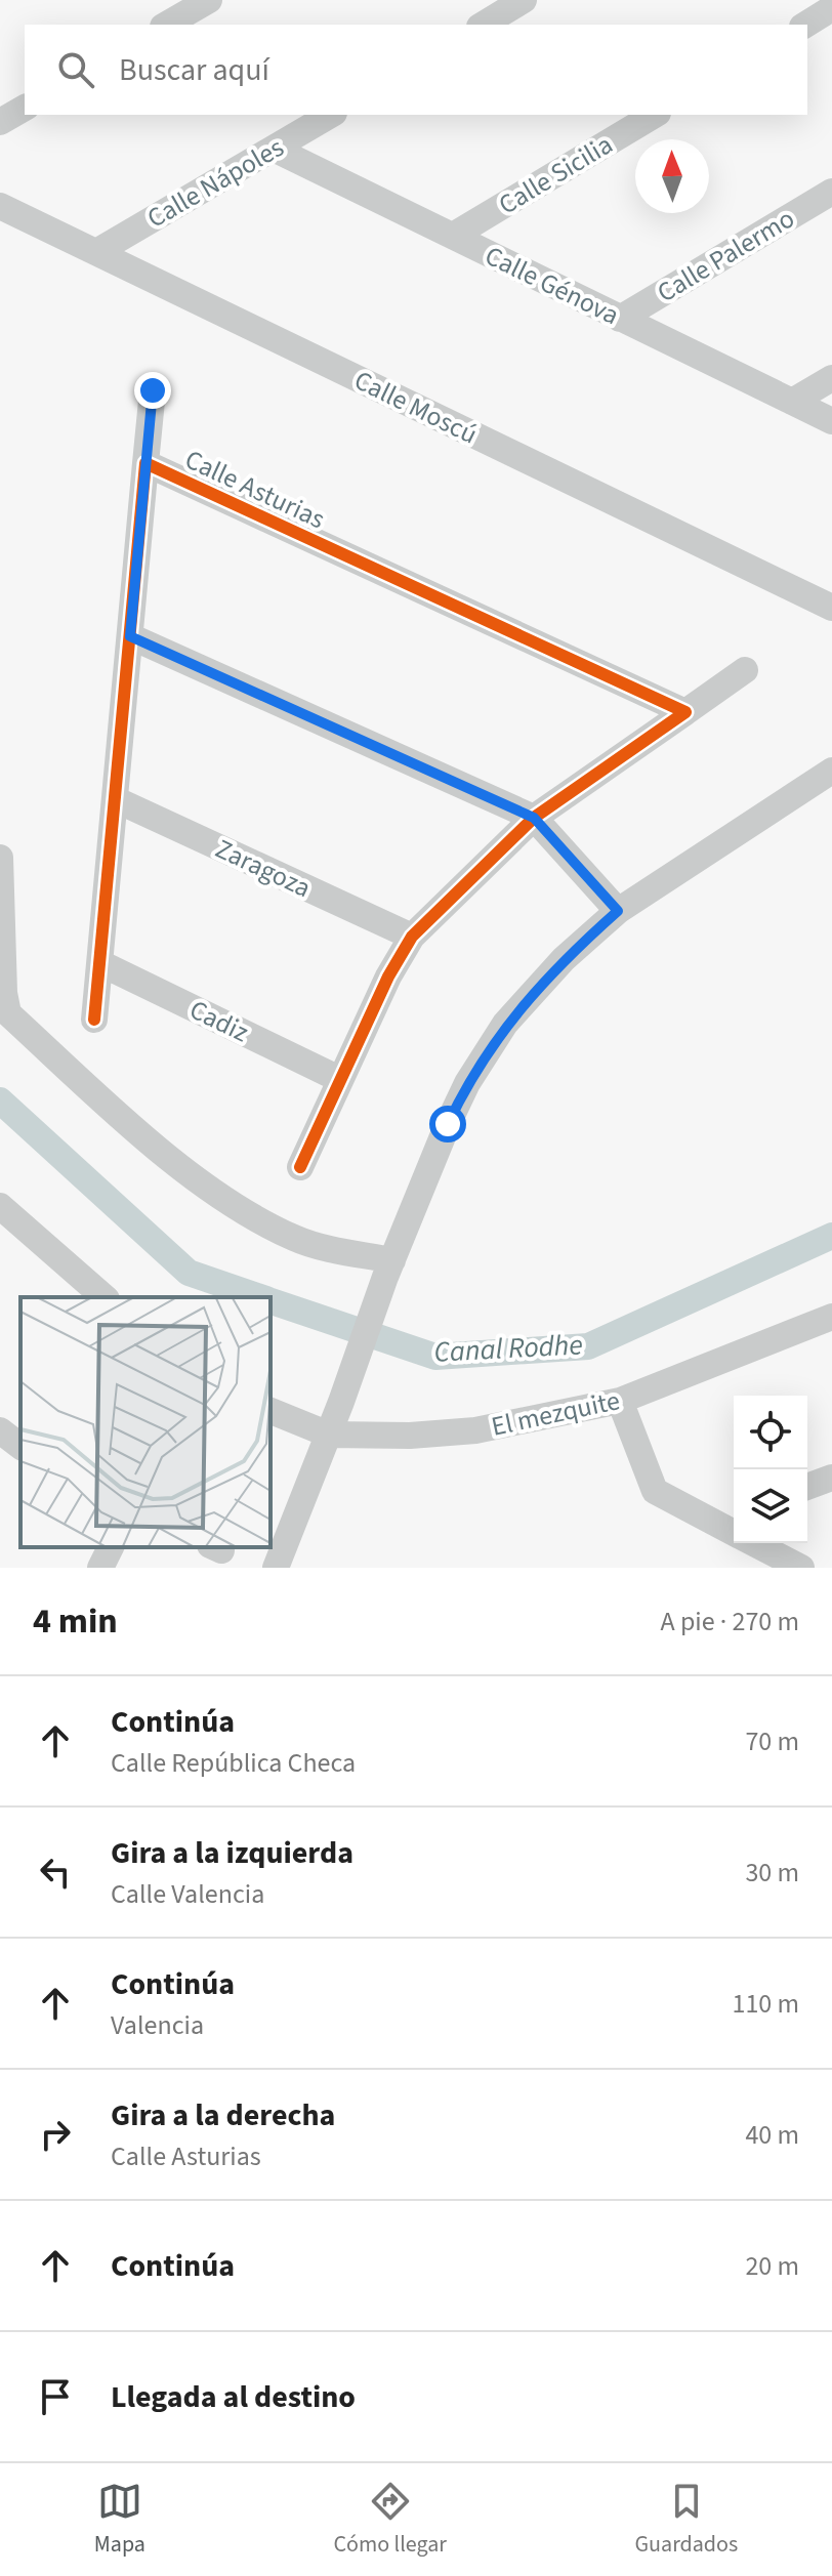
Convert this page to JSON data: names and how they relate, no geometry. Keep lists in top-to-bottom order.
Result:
{
  "streets": {
    "street": [
      "Calle Sicilia",
      "Calle Nápoles",
      "Calle Palermo",
      "Calle Génova",
      "Calle Moscú",
      "Calle Asturias",
      "Zaragoza",
      "Cadiz",
      "El mezquite"
    ]
  },
  "crossings": [
    ["Calle Sicilia", "Calle Génova"],
    ["Calle Nápoles", "Calle Génova"],
    ["Calle Nápoles", "Calle Moscú"],
    ["Calle Palermo", "Calle Génova"],
    ["Calle Asturias", "Zaragoza"],
    ["Calle Asturias", "Cadiz"]
  ],
  "water": ["Canal Rodhe"],
  "north": "top",
  "page": {
    "search": "Buscar aquí",
    "heading": ["4 min", "A pie · 270 m"],
    "list": [
      ["Continúa", "Calle República Checa", "70 m"],
      ["Gira a la izquierda", "Calle Valencia", "30 m"],
      ["Continúa", "Valencia", "110 m"],
      ["Gira a la derecha", "Calle Asturias", "40 m"],
      ["Continúa", "20 m"],
      "Llegada al destino"
    ],
    "nav": ["Mapa", "Cómo llegar", "Guardados"]
  }
}
